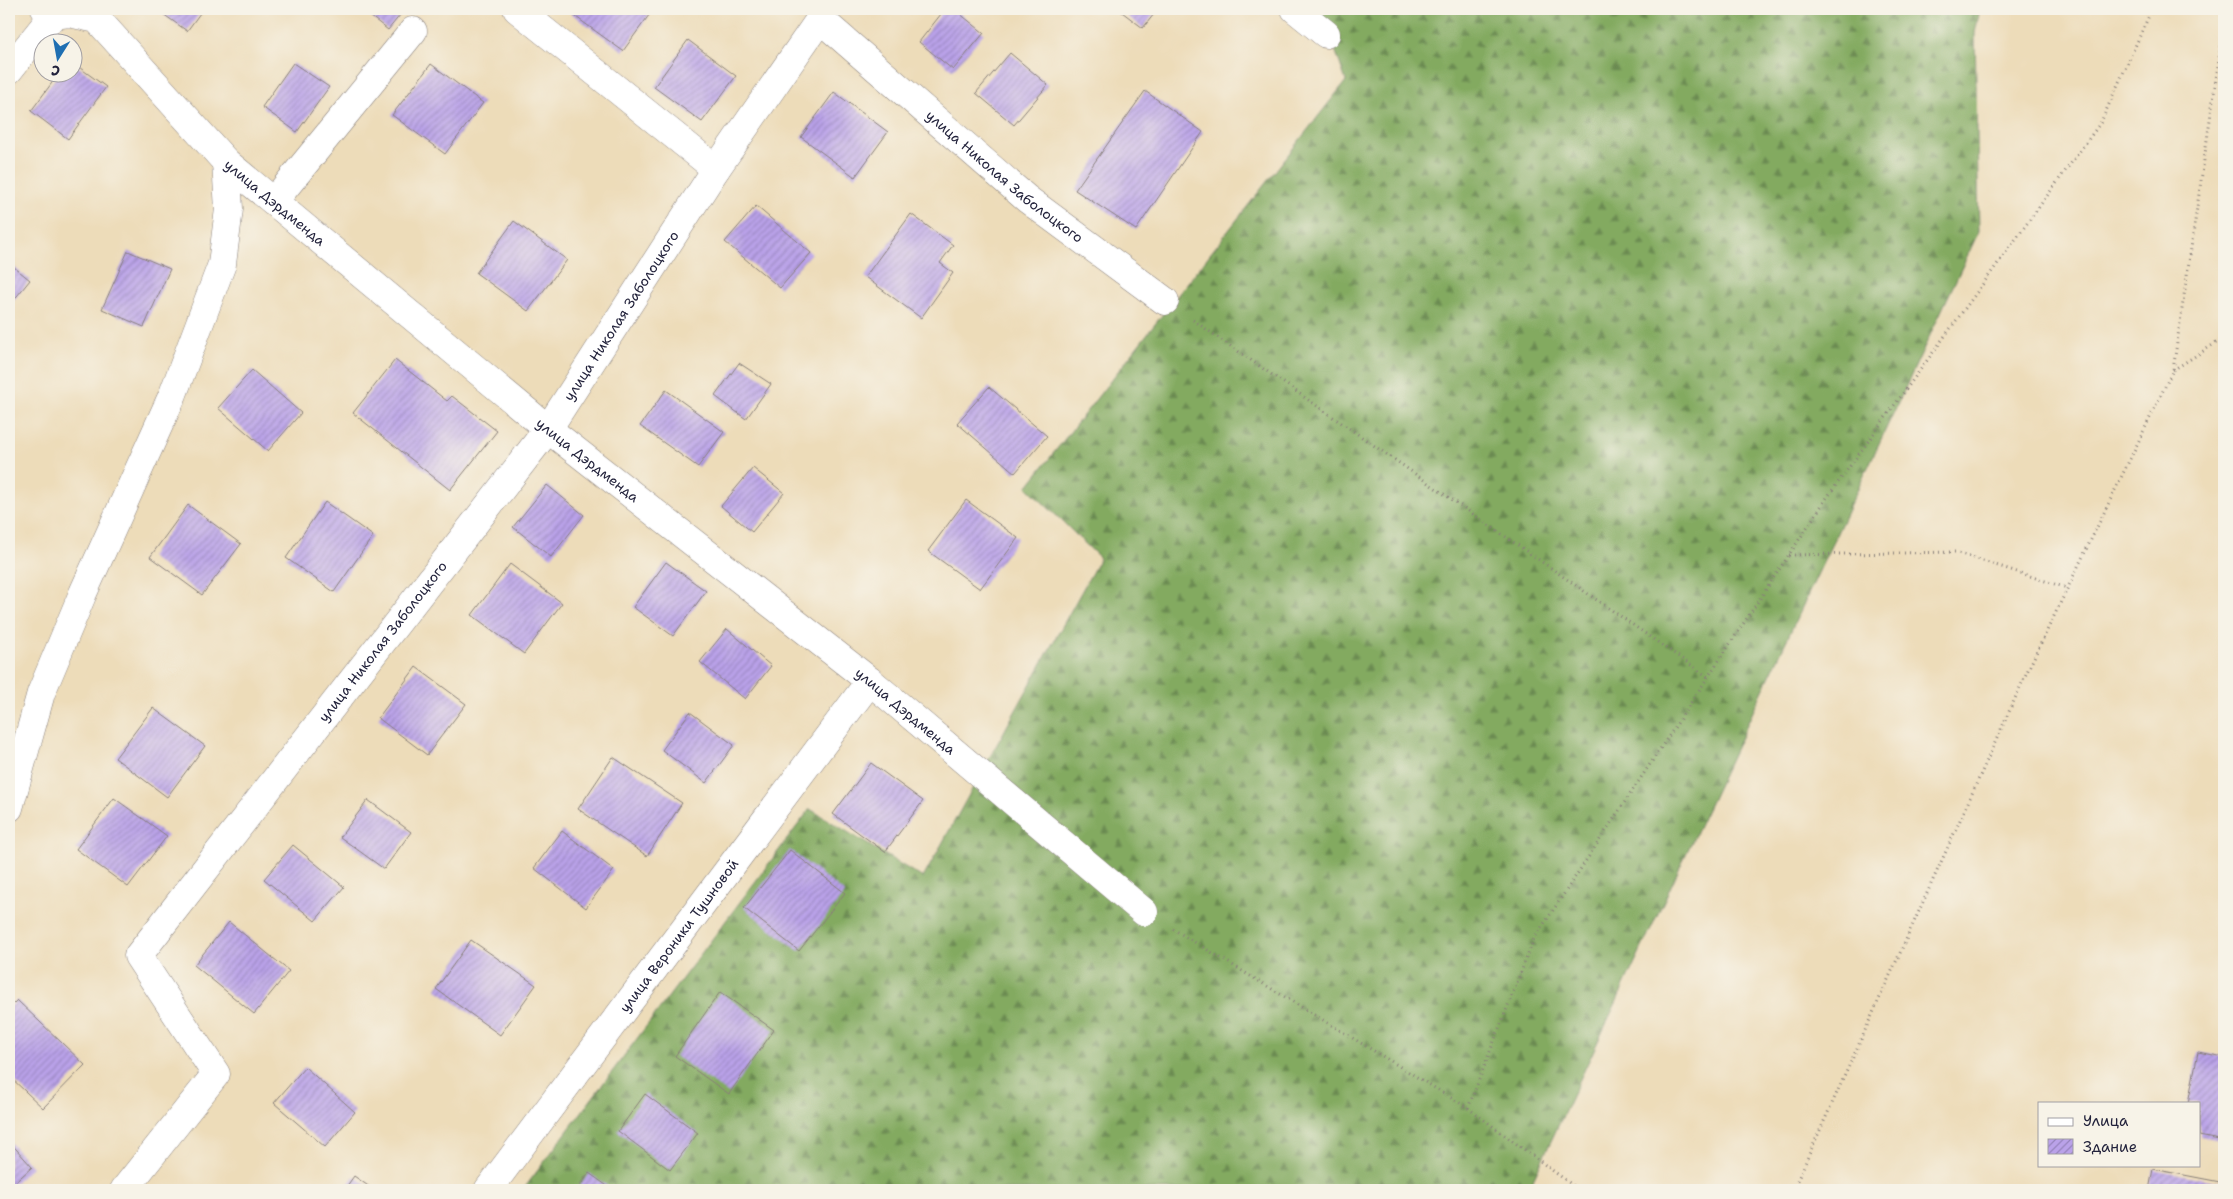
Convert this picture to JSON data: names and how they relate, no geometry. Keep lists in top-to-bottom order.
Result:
{
  "streets": {
    "street": ["улица Николая Заболоцкого", "улица Дэрдменда", "улица Вероники Тушновой"]
  },
  "crossings": [
    ["улица Николая Заболоцкого", "улица Дэрдменда"],
    ["улица Дэрдменда", "улица Вероники Тушновой"]
  ],
  "legend": ["Улица", "Здание"],
  "north": "bottom"
}
